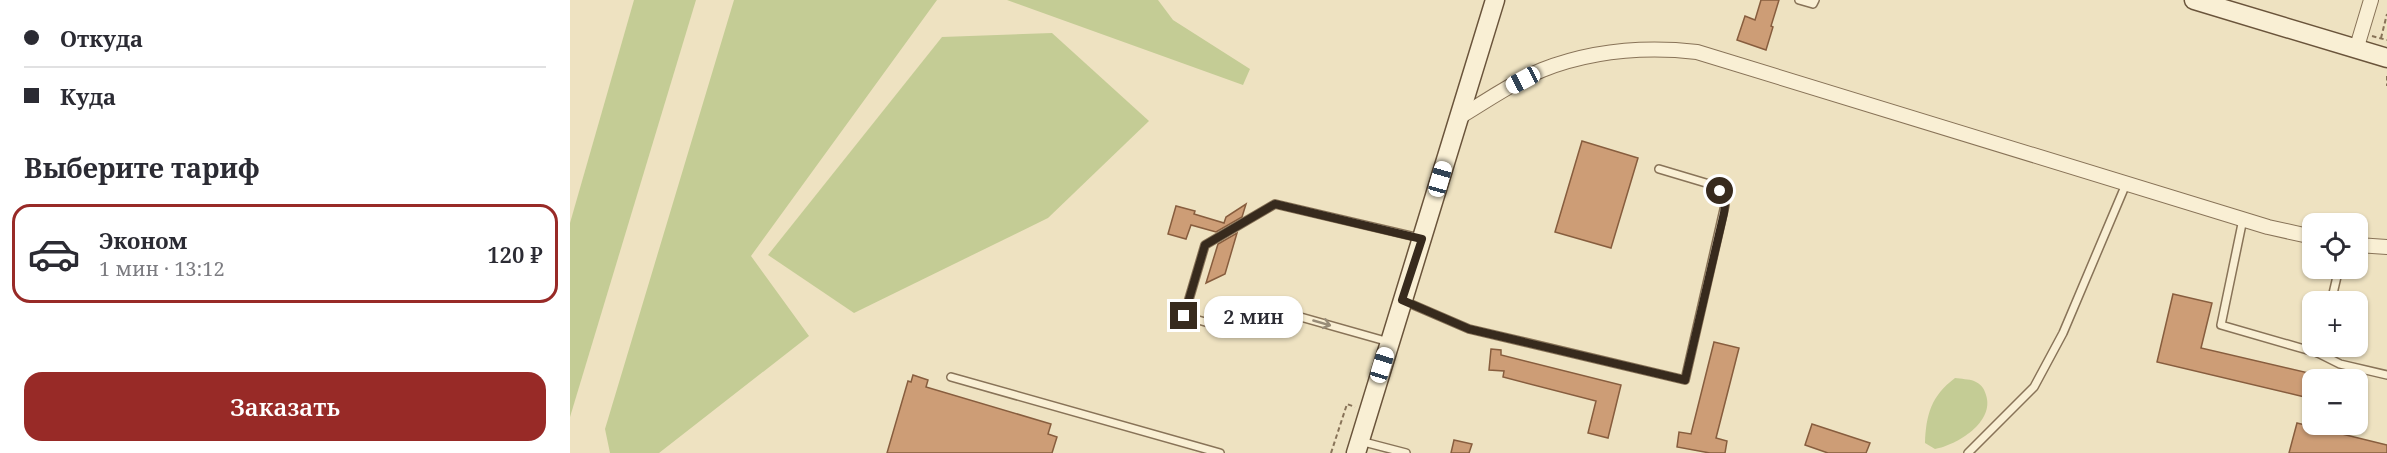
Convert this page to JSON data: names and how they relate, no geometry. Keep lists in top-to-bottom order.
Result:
{
  "page": {
    "banner": ["Откуда", "Куда"],
    "heading": "Выберите тариф",
    "list": [
      {
        "name": "Эконом",
        "note": "1 мин · 13:12",
        "value": "120 ₽"
      }
    ],
    "map_buttons": ["+", "−"],
    "bubble": "2 мин",
    "buttons": "Заказать"
  }
}
